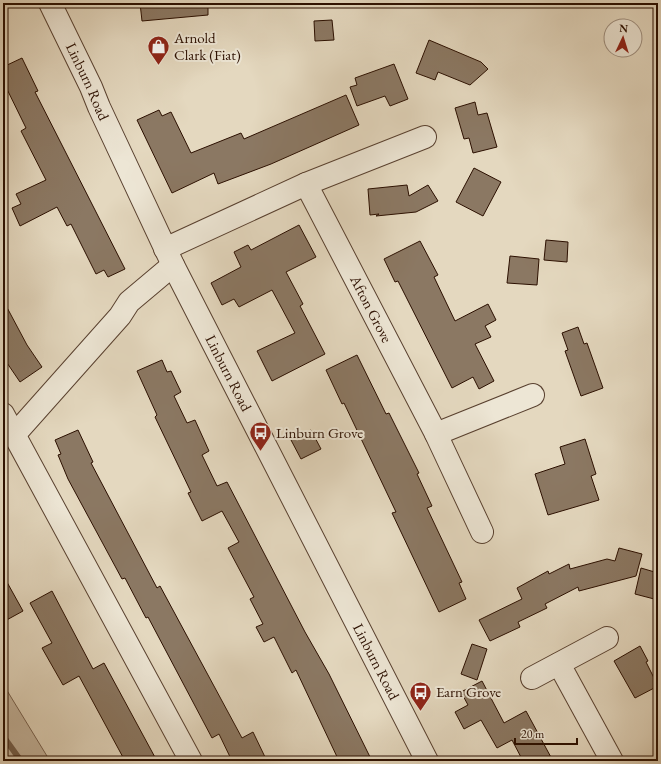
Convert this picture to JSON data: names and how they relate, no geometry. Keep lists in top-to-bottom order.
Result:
{
  "streets": {
    "street": ["Linburn Road", "Afton Grove"]
  },
  "places": {
    "shop": ["Arnold Clark (Fiat)"],
    "bus stop": ["Linburn Grove", "Earn Grove"]
  },
  "scale_bar": "20 m",
  "north": "top"
}
